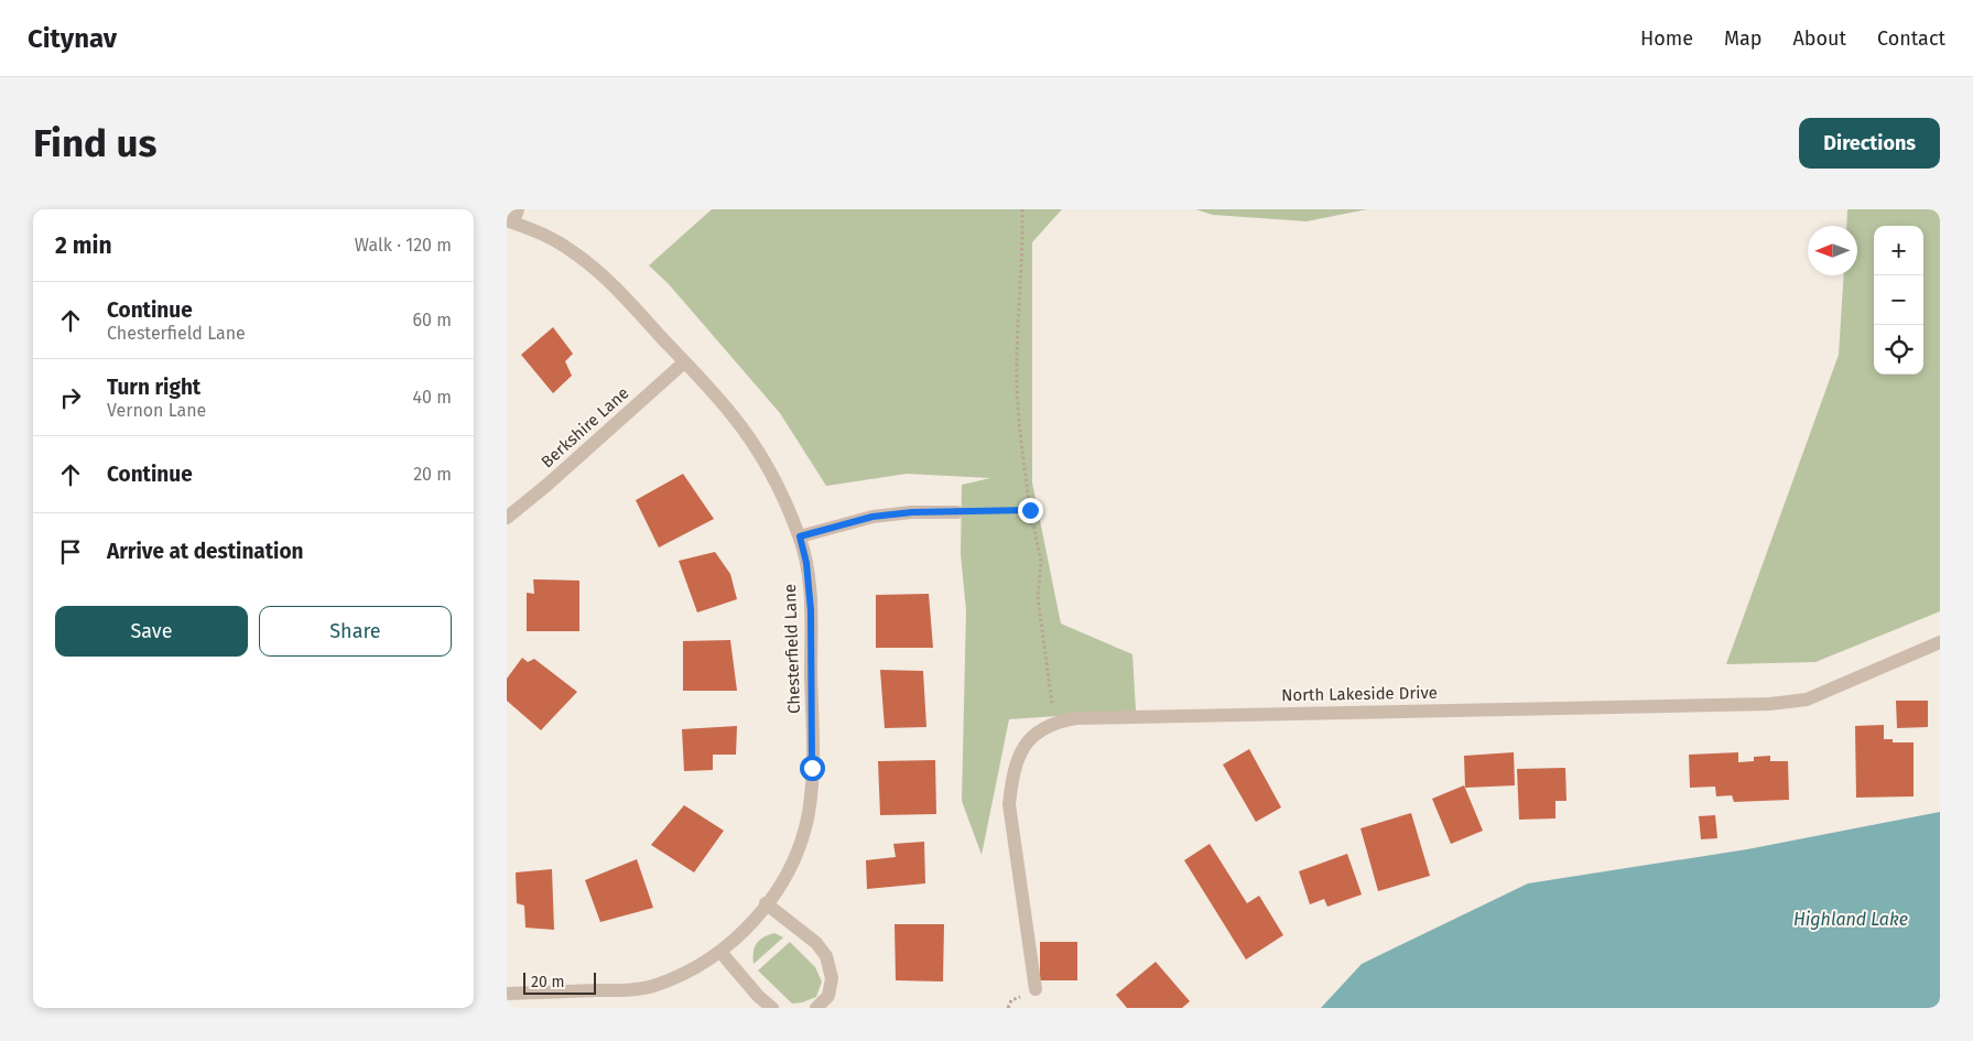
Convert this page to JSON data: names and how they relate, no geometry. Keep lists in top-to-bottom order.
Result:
{
  "streets": {
    "street": ["Berkshire Lane", "Chesterfield Lane", "North Lakeside Drive"]
  },
  "crossings": [
    ["Berkshire Lane", "Chesterfield Lane"]
  ],
  "water": ["Highland Lake"],
  "scale_bar": "20 m",
  "north": "left",
  "page": {
    "header": "Citynav",
    "nav": [
      "Home",
      "Map",
      "About",
      "Contact"
    ],
    "buttons": [
      "Directions",
      ["Save", "Share"]
    ],
    "title": "Find us",
    "heading": ["2 min", "Walk · 120 m"],
    "map_buttons": ["+", "−"],
    "list": [
      ["Continue", "Chesterfield Lane", "60 m"],
      ["Turn right", "Vernon Lane", "40 m"],
      ["Continue", "20 m"],
      "Arrive at destination"
    ],
    "scale": "20 m"
  }
}
